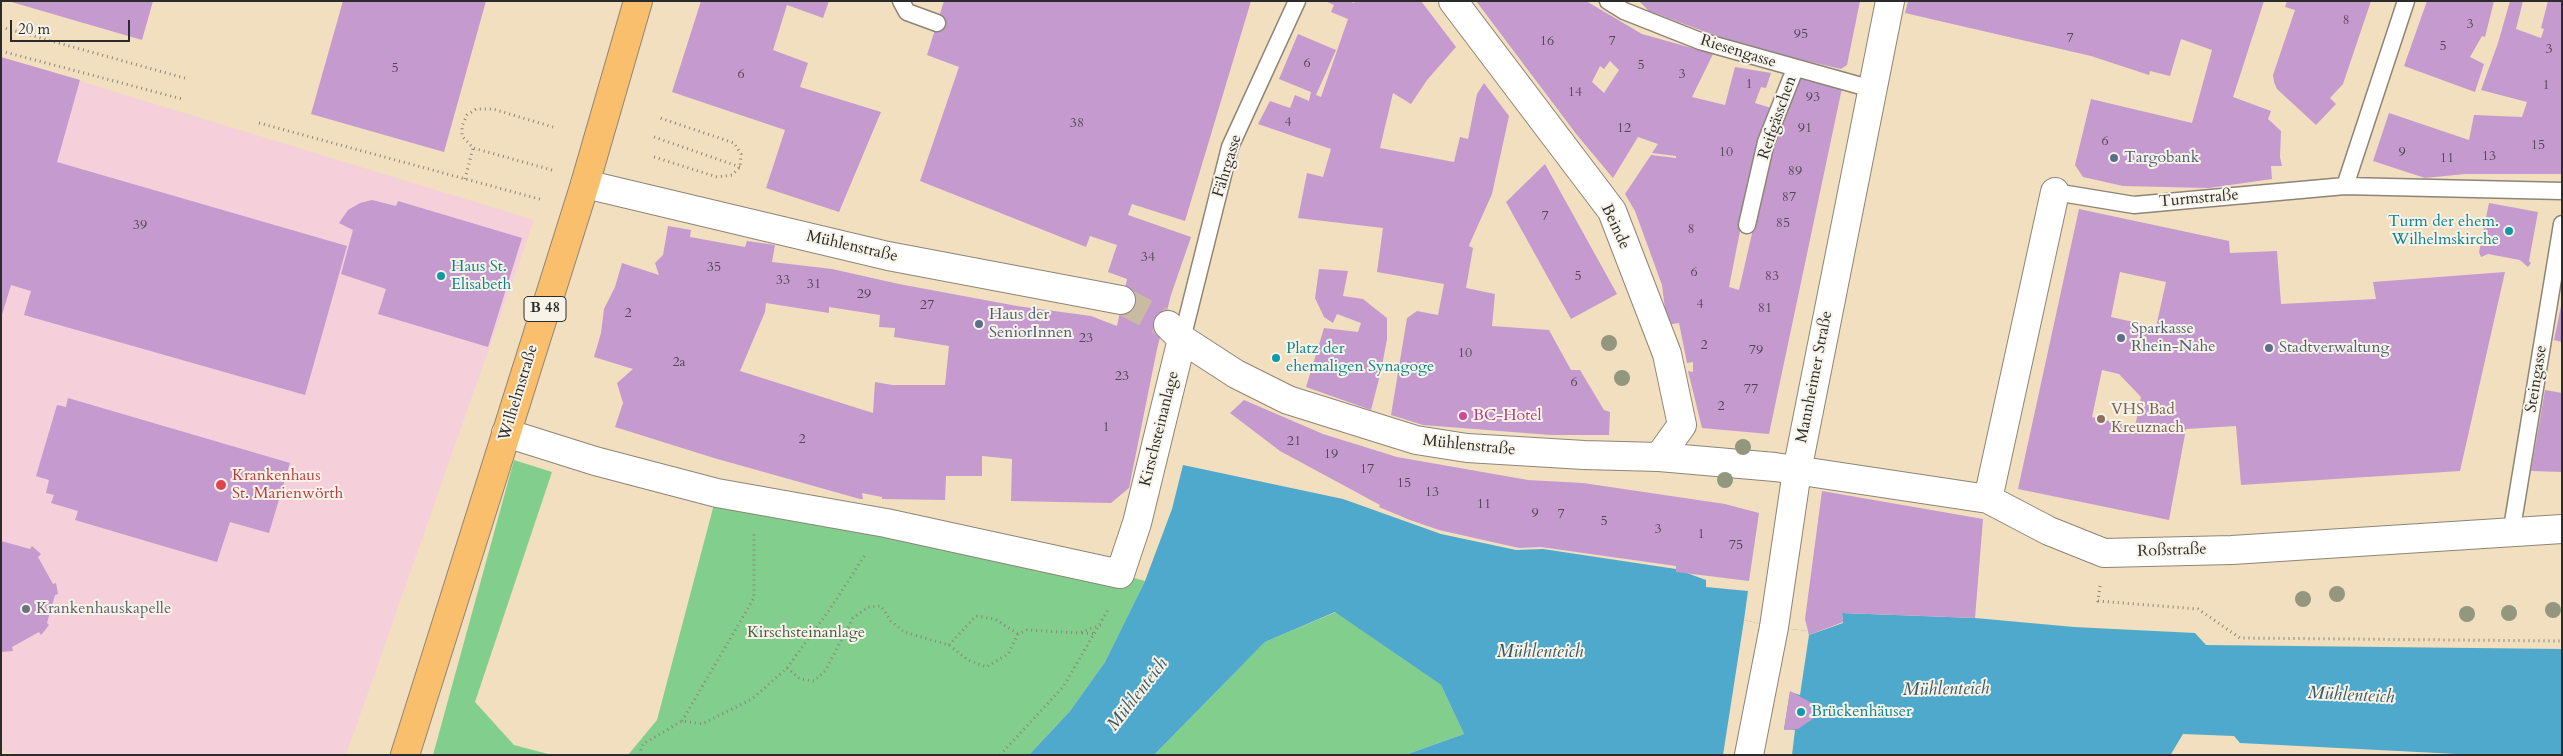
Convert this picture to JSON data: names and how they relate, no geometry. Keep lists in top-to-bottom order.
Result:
{
  "streets": {
    "main road": ["B 48", "Wilhelmstraße"],
    "street": [
      "Beinde",
      "Mühlenstraße",
      "Mannheimer Straße",
      "Kirschsteinanlage",
      "Roßstraße"
    ],
    "lane": [
      "Riesengasse",
      "Reifgässchen",
      "Fährgasse",
      "Turmstraße",
      "Steingasse"
    ]
  },
  "crossings": [
    ["Riesengasse", "Reifgässchen"],
    ["Riesengasse", "Mannheimer Straße"],
    ["Fährgasse", "Mühlenstraße"],
    ["Fährgasse", "Kirschsteinanlage"],
    ["Beinde", "Mühlenstraße"],
    ["Mühlenstraße", "Mannheimer Straße"],
    ["Mühlenstraße", "Wilhelmstraße"],
    ["Mühlenstraße", "Kirschsteinanlage"],
    ["Mühlenstraße", "Roßstraße"],
    ["Mannheimer Straße", "Roßstraße"],
    ["Steingasse", "Roßstraße"]
  ],
  "water": ["Mühlenteich"],
  "parks": ["Kirschsteinanlage"],
  "places": [
    "Targobank",
    "Turm der ehem. Wilhelmskirche",
    "Haus St. Elisabeth",
    "Haus der SeniorInnen",
    "Sparkasse Rhein-Nahe",
    "Stadtverwaltung",
    "Platz der ehemaligen Synagoge",
    "BC-Hotel",
    "VHS Bad Kreuznach",
    "Krankenhaus St. Marienwörth",
    "Krankenhauskapelle",
    "Brückenhäuser"
  ],
  "house_numbers": [
    "8",
    "3",
    "95",
    "7",
    "16",
    "7",
    "5",
    "3",
    "6",
    "5",
    "5",
    "6",
    "3",
    "1",
    "1",
    "14",
    "93",
    "4",
    "38",
    "12",
    "91",
    "6",
    "15",
    "10",
    "9",
    "13",
    "11",
    "89",
    "87",
    "7",
    "85",
    "39",
    "8",
    "34",
    "35",
    "6",
    "5",
    "83",
    "33",
    "31",
    "29",
    "4",
    "27",
    "81",
    "2",
    "23",
    "2",
    "79",
    "10",
    "2a",
    "23",
    "6",
    "77",
    "2",
    "1",
    "2",
    "21",
    "19",
    "17",
    "15",
    "13",
    "11",
    "9",
    "7",
    "5",
    "3",
    "1",
    "75"
  ],
  "scale_bar": "20 m"
}
